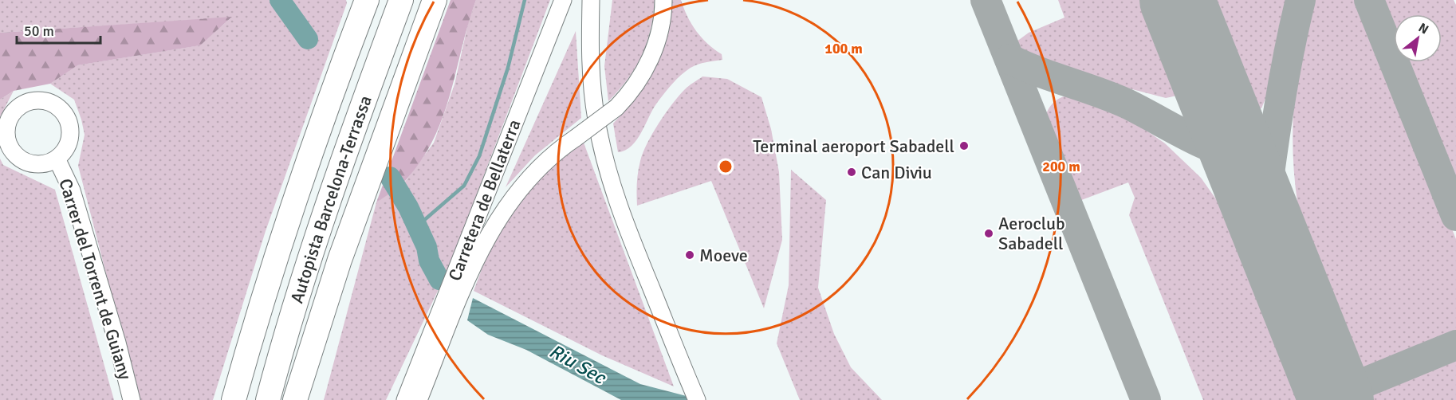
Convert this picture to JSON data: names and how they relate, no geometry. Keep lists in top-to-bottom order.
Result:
{
  "streets": {
    "highway": ["Autopista Barcelona-Terrassa"],
    "street": ["Carretera de Bellaterra", "Carrer del Torrent de Guiany"]
  },
  "water": ["Riu Sec"],
  "places": [
    "Terminal aeroport Sabadell",
    "Can Diviu",
    "Aeroclub Sabadell",
    "Moeve"
  ],
  "scale_bar": "50 m",
  "north": "top right",
  "rings": ["100 m", "200 m"]
}
